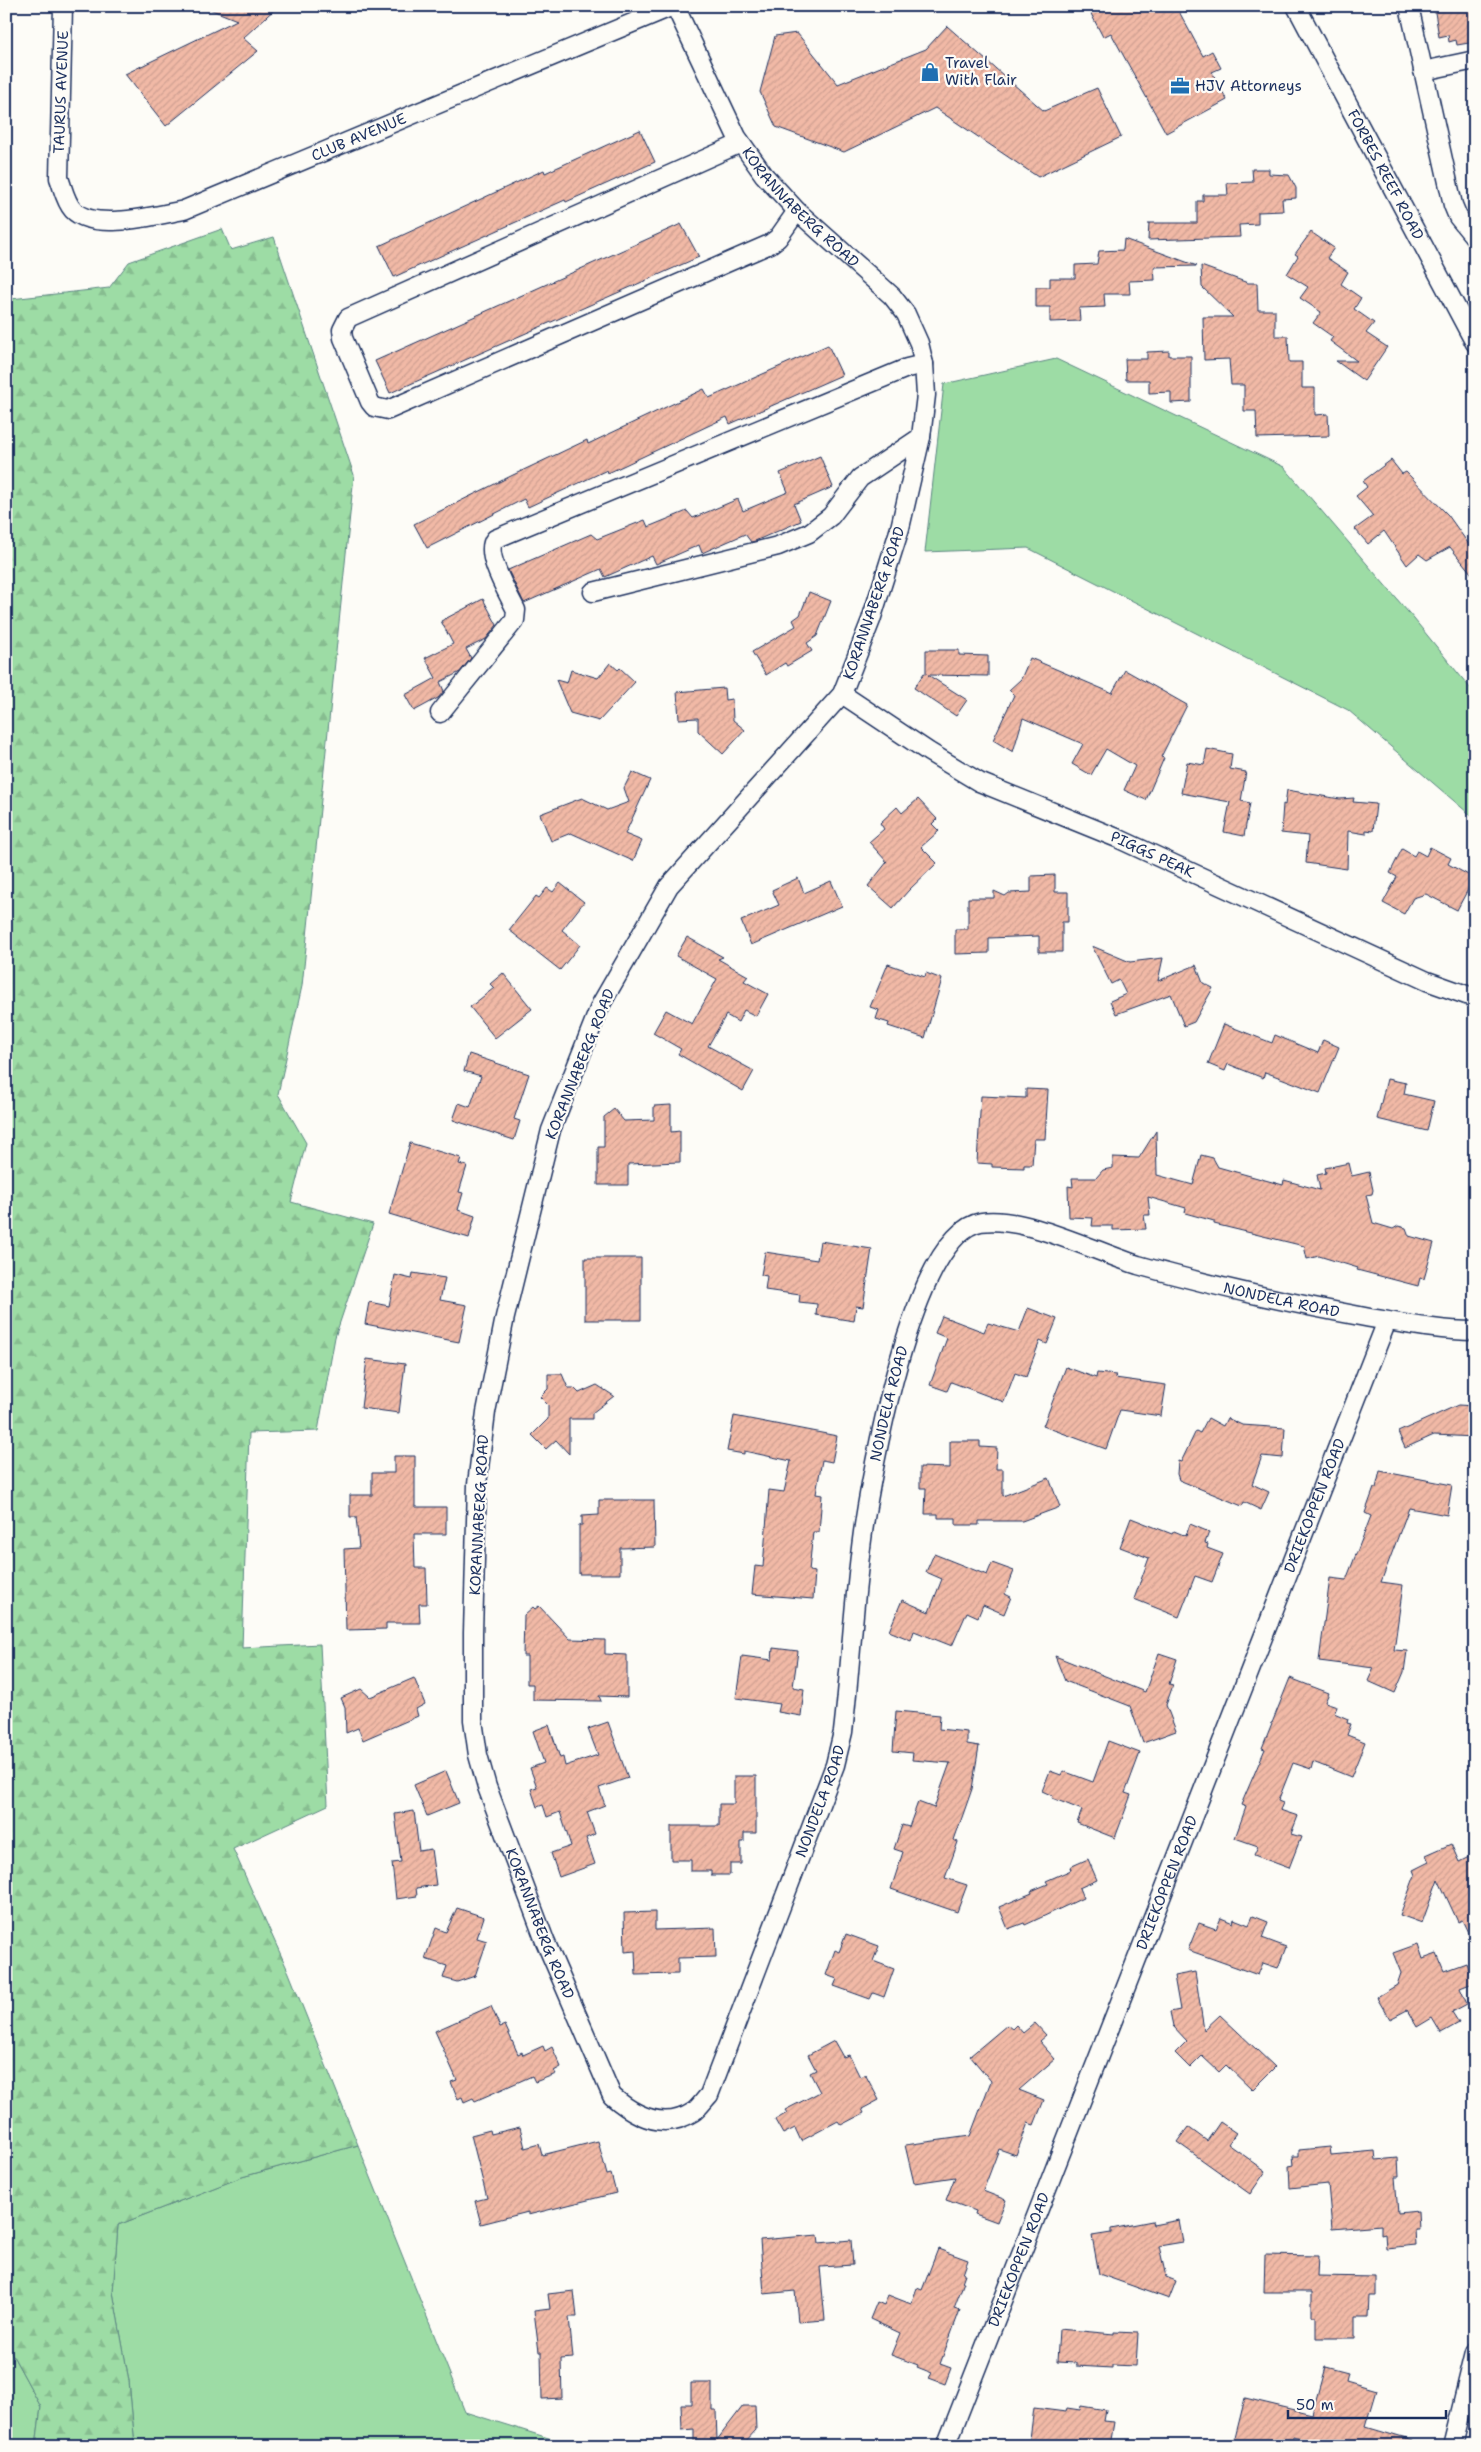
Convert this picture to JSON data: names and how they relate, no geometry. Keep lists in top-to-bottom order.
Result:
{
  "streets": {
    "street": [
      "TAURUS AVENUE",
      "CLUB AVENUE",
      "FORBES REEF ROAD",
      "KORANNABERG ROAD",
      "PIGGS PEAK",
      "NONDELA ROAD",
      "DRIEKOPPEN ROAD"
    ]
  },
  "crossings": [
    ["TAURUS AVENUE", "CLUB AVENUE"],
    ["CLUB AVENUE", "KORANNABERG ROAD"],
    ["KORANNABERG ROAD", "PIGGS PEAK"],
    ["KORANNABERG ROAD", "NONDELA ROAD"],
    ["NONDELA ROAD", "DRIEKOPPEN ROAD"]
  ],
  "places": {
    "shop": ["Travel With Flair"],
    "office": ["HJV Attorneys"]
  },
  "scale_bar": "50 m"
}
